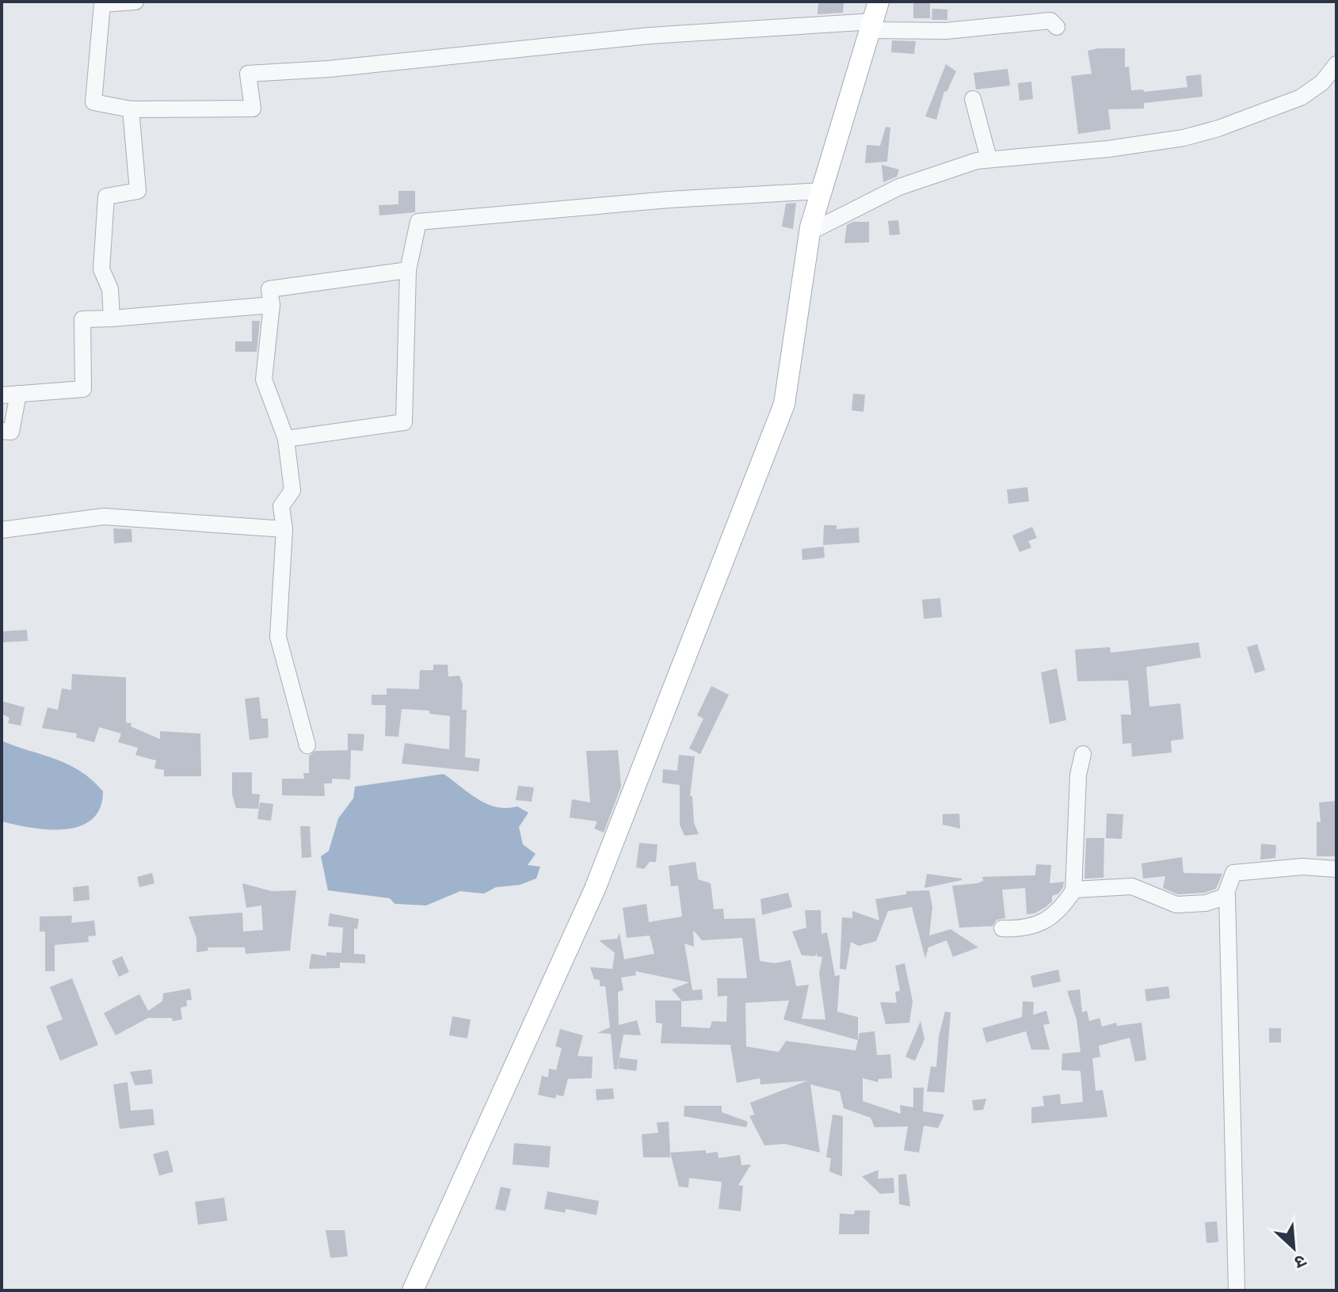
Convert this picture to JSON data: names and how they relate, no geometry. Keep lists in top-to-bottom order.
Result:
{
  "north": "bottom right"
}
